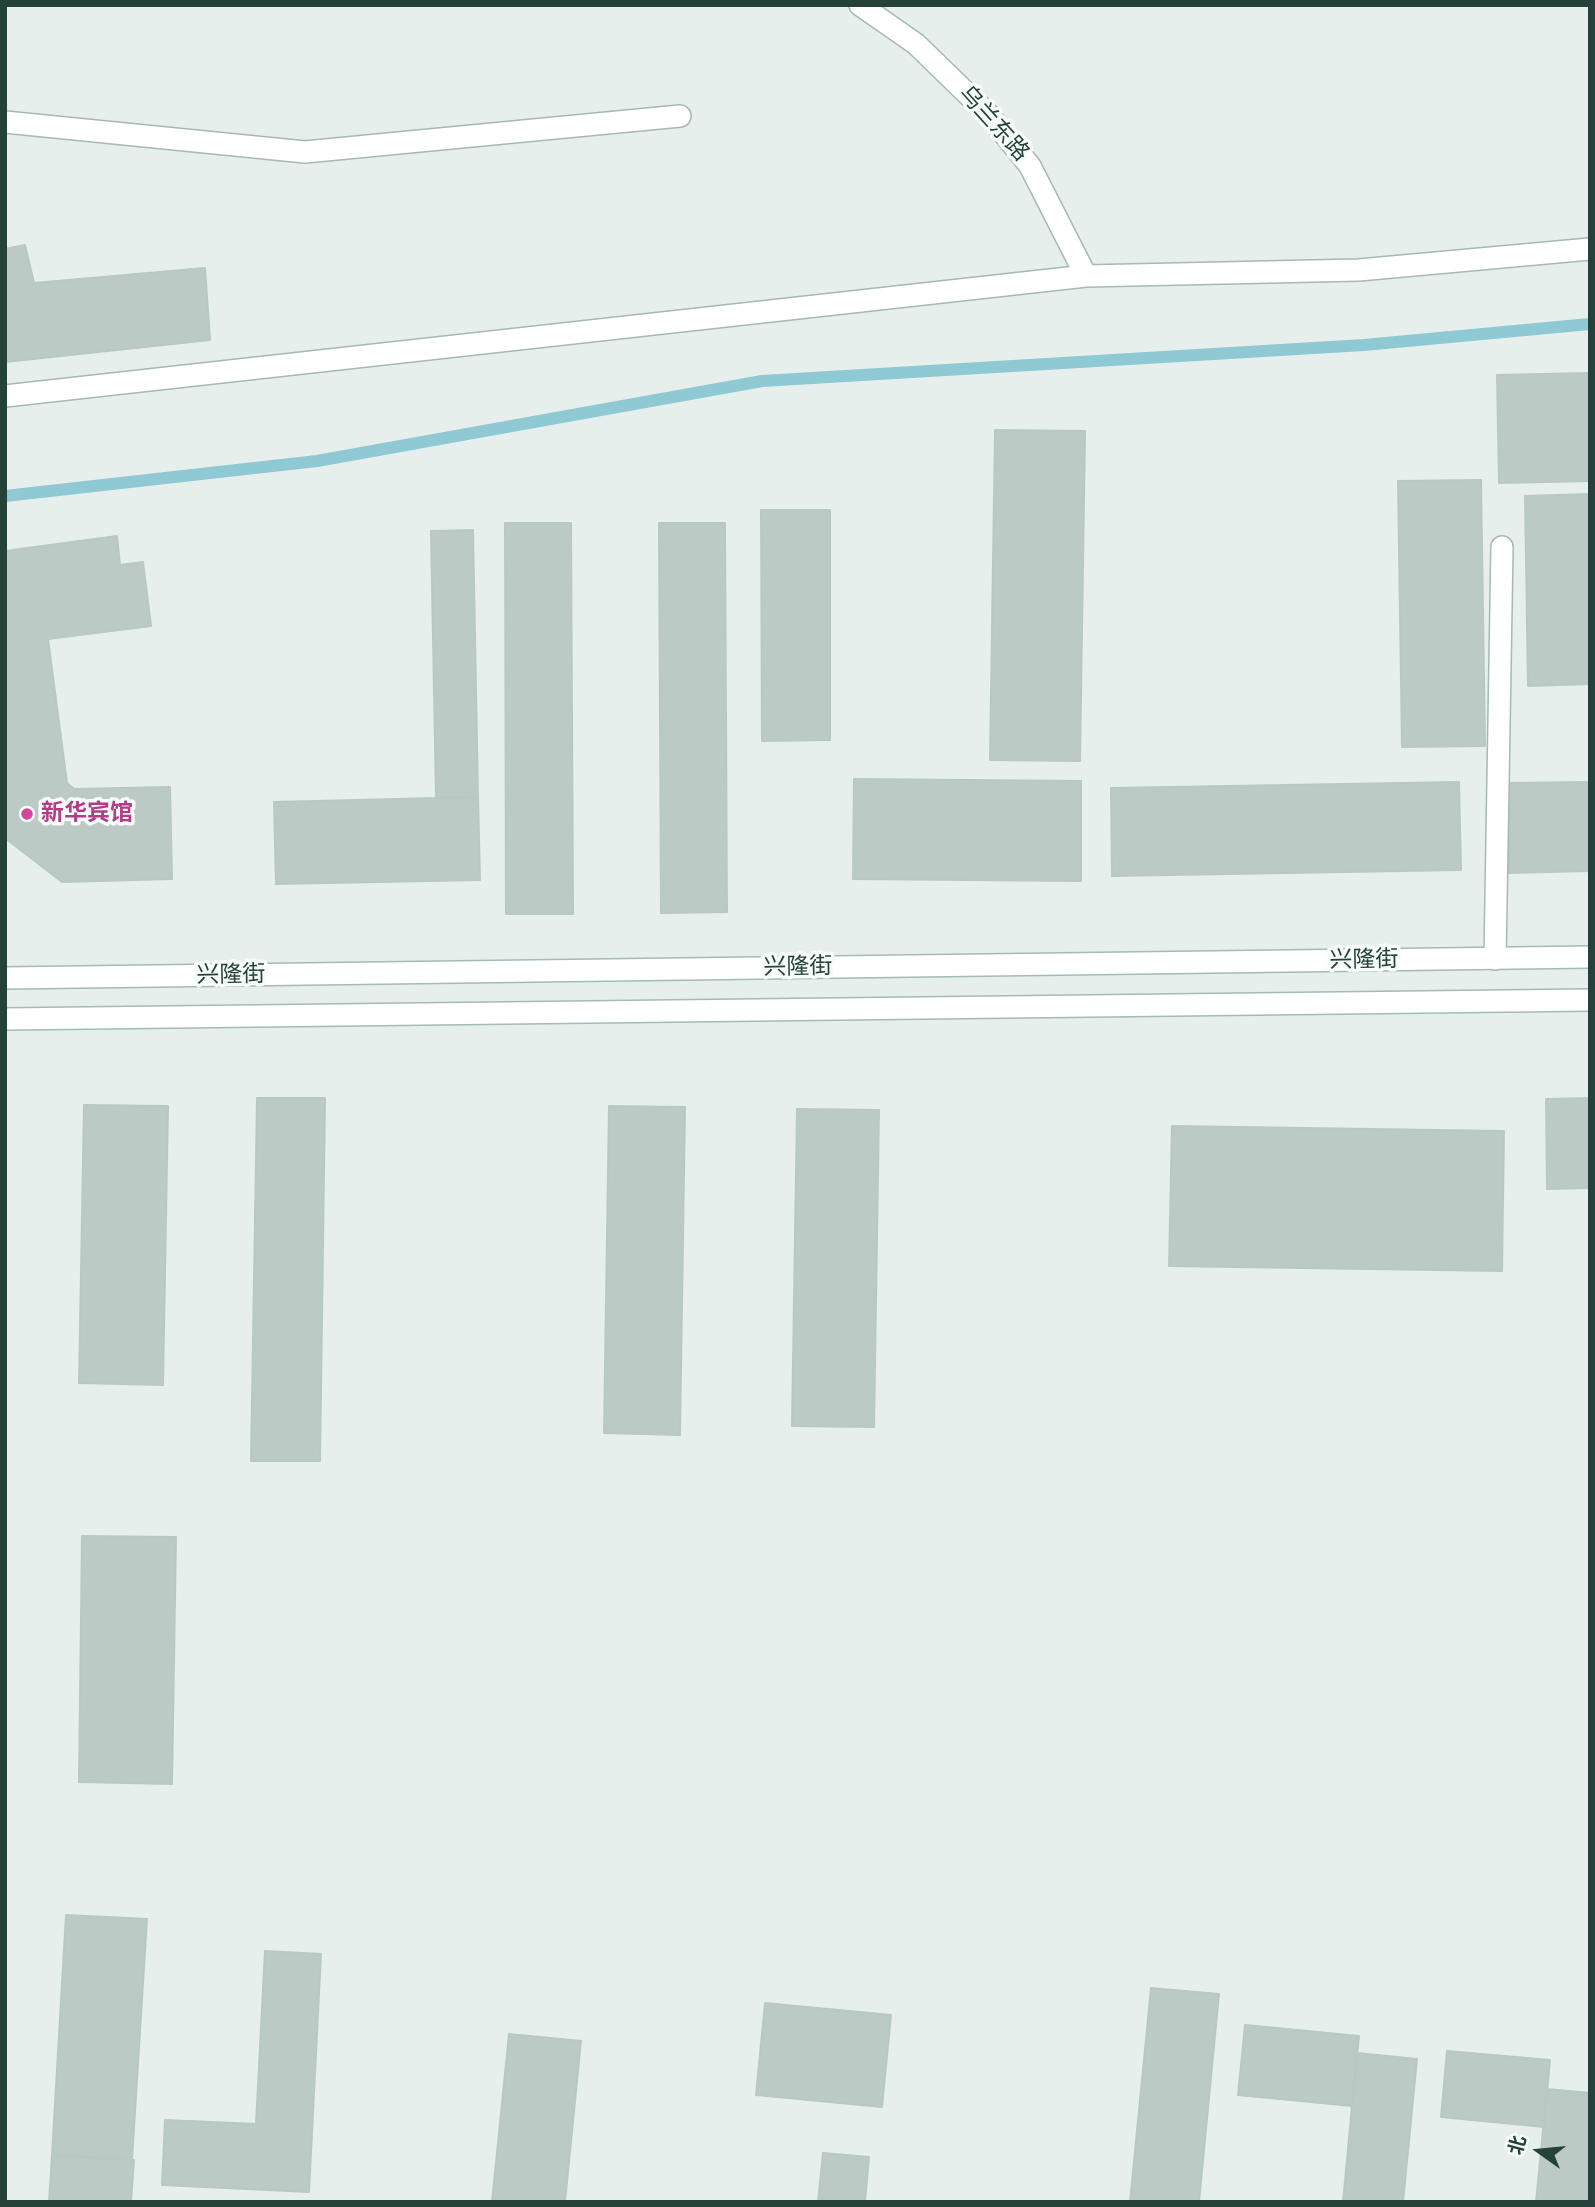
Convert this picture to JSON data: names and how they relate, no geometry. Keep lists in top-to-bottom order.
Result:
{
  "streets": {
    "main road": ["乌兰东路", "兴隆街"]
  },
  "places": ["新华宾馆"],
  "north": "left"
}
